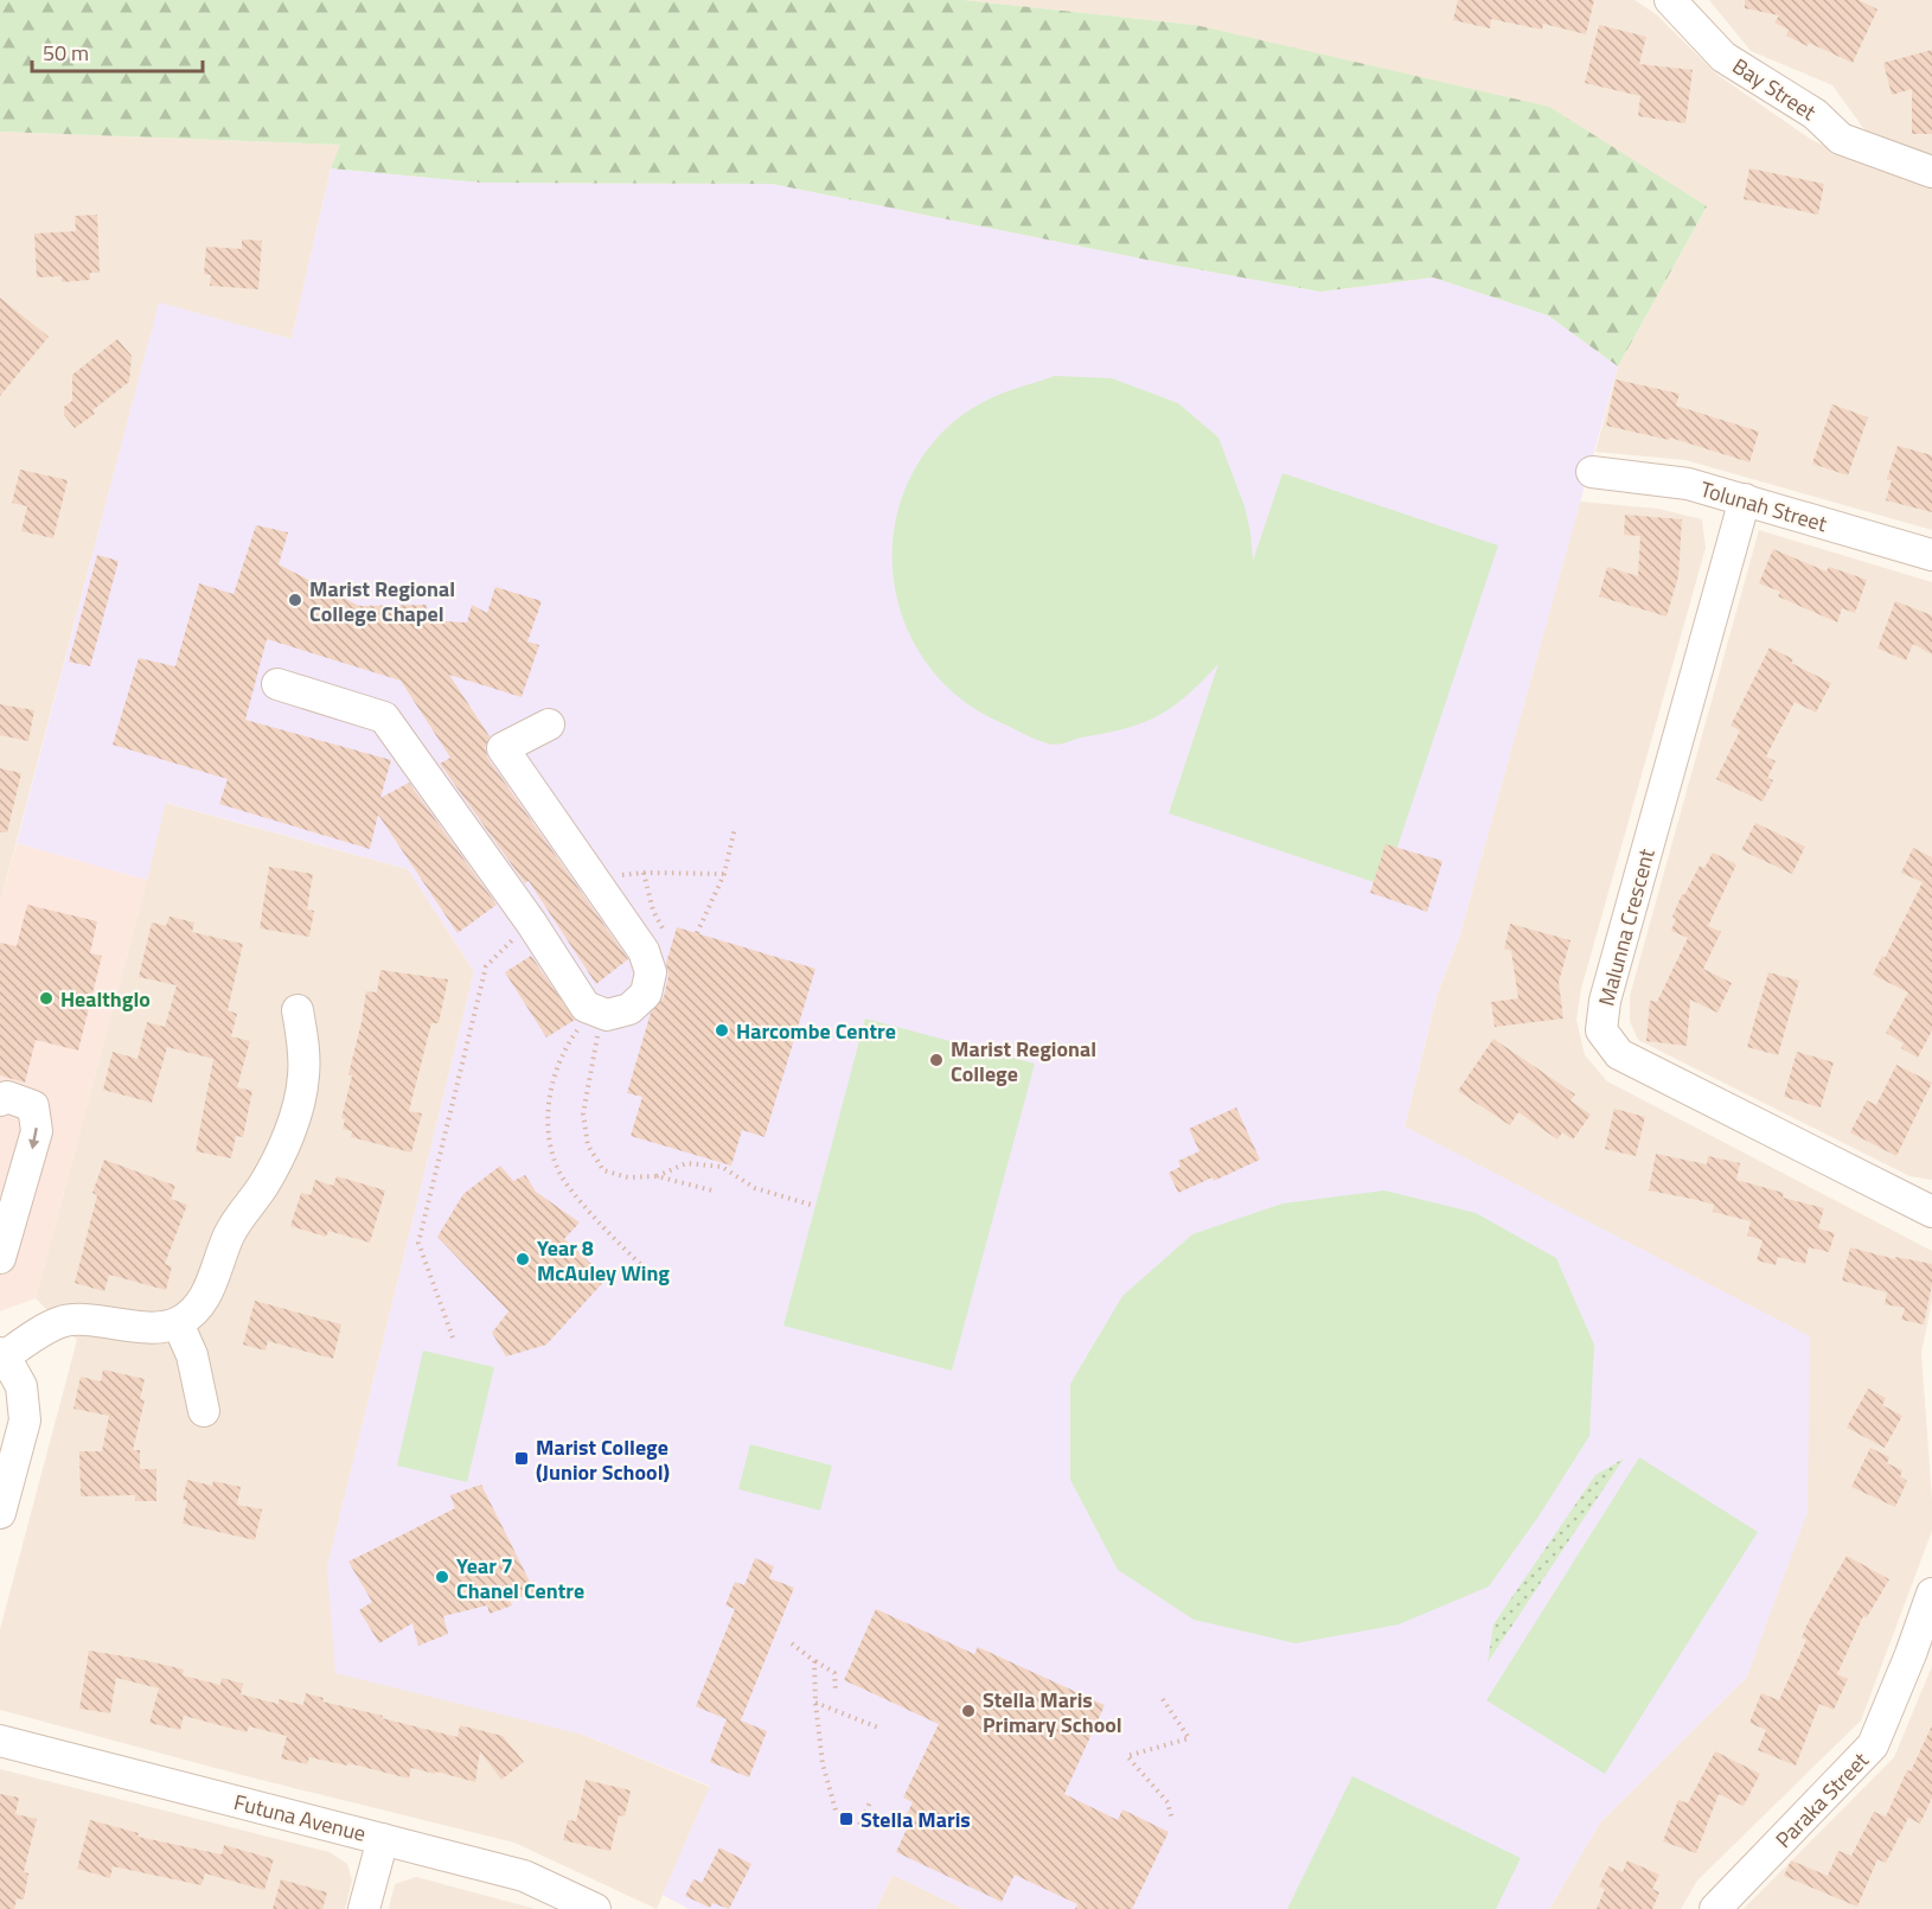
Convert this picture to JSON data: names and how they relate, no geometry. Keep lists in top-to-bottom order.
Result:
{
  "streets": {
    "street": [
      "Bay Street",
      "Tolunah Street",
      "Malunna Crescent",
      "Paraka Street",
      "Futuna Avenue"
    ]
  },
  "crossings": [
    ["Tolunah Street", "Malunna Crescent"]
  ],
  "places": {
    "other": [
      "Marist Regional College Chapel",
      "Healthglo",
      "Harcombe Centre",
      "Marist Regional College",
      "Year 8 McAuley Wing",
      "Year 7 Chanel Centre",
      "Stella Maris Primary School"
    ],
    "transit": ["Marist College (Junior School)", "Stella Maris"]
  },
  "scale_bar": "50 m"
}
